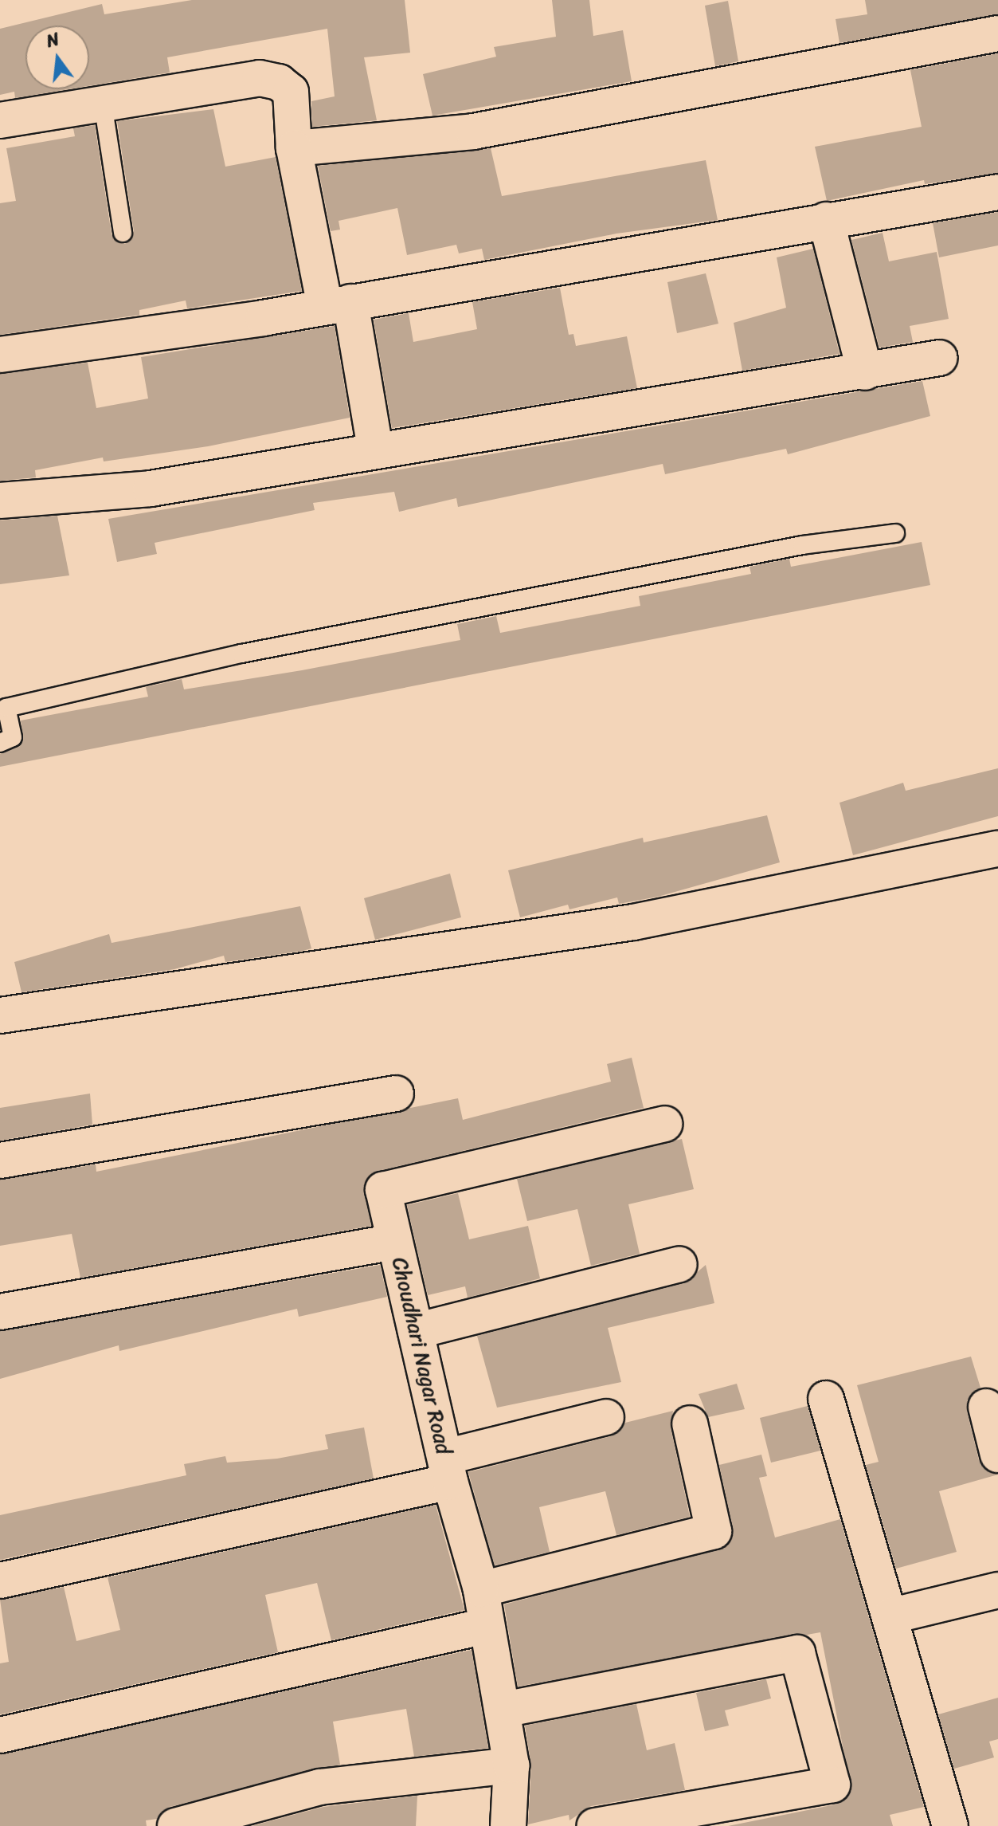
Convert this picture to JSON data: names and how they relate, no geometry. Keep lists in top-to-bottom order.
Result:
{
  "streets": {
    "street": ["Choudhari Nagar Road"]
  },
  "north": "top"
}
